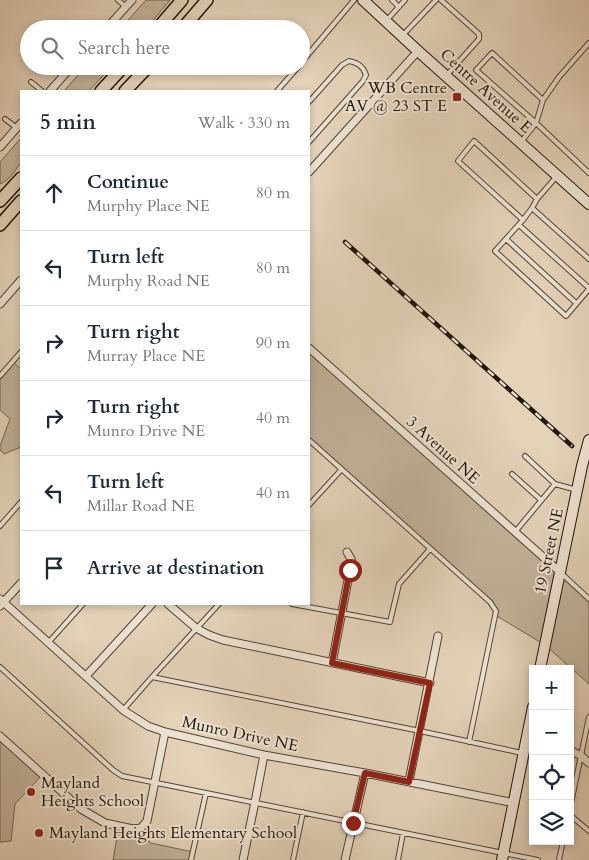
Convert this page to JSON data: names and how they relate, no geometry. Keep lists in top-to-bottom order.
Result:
{
  "streets": {
    "street": [
      "Centre Avenue E",
      "3 Avenue NE",
      "19 Street NE",
      "Munro Drive NE"
    ]
  },
  "crossings": [
    ["3 Avenue NE", "19 Street NE"]
  ],
  "places": {
    "transit": ["WB Centre AV @ 23 ST E"],
    "other": ["Mayland Heights School", "Mayland Heights Elementary School"]
  },
  "page": {
    "search": "Search here",
    "heading": ["5 min", "Walk · 330 m"],
    "list": [
      ["Continue", "Murphy Place NE", "80 m"],
      ["Turn left", "Murphy Road NE", "80 m"],
      ["Turn right", "Murray Place NE", "90 m"],
      ["Turn right", "Munro Drive NE", "40 m"],
      ["Turn left", "Millar Road NE", "40 m"],
      "Arrive at destination"
    ],
    "map_buttons": ["+", "−"]
  }
}
